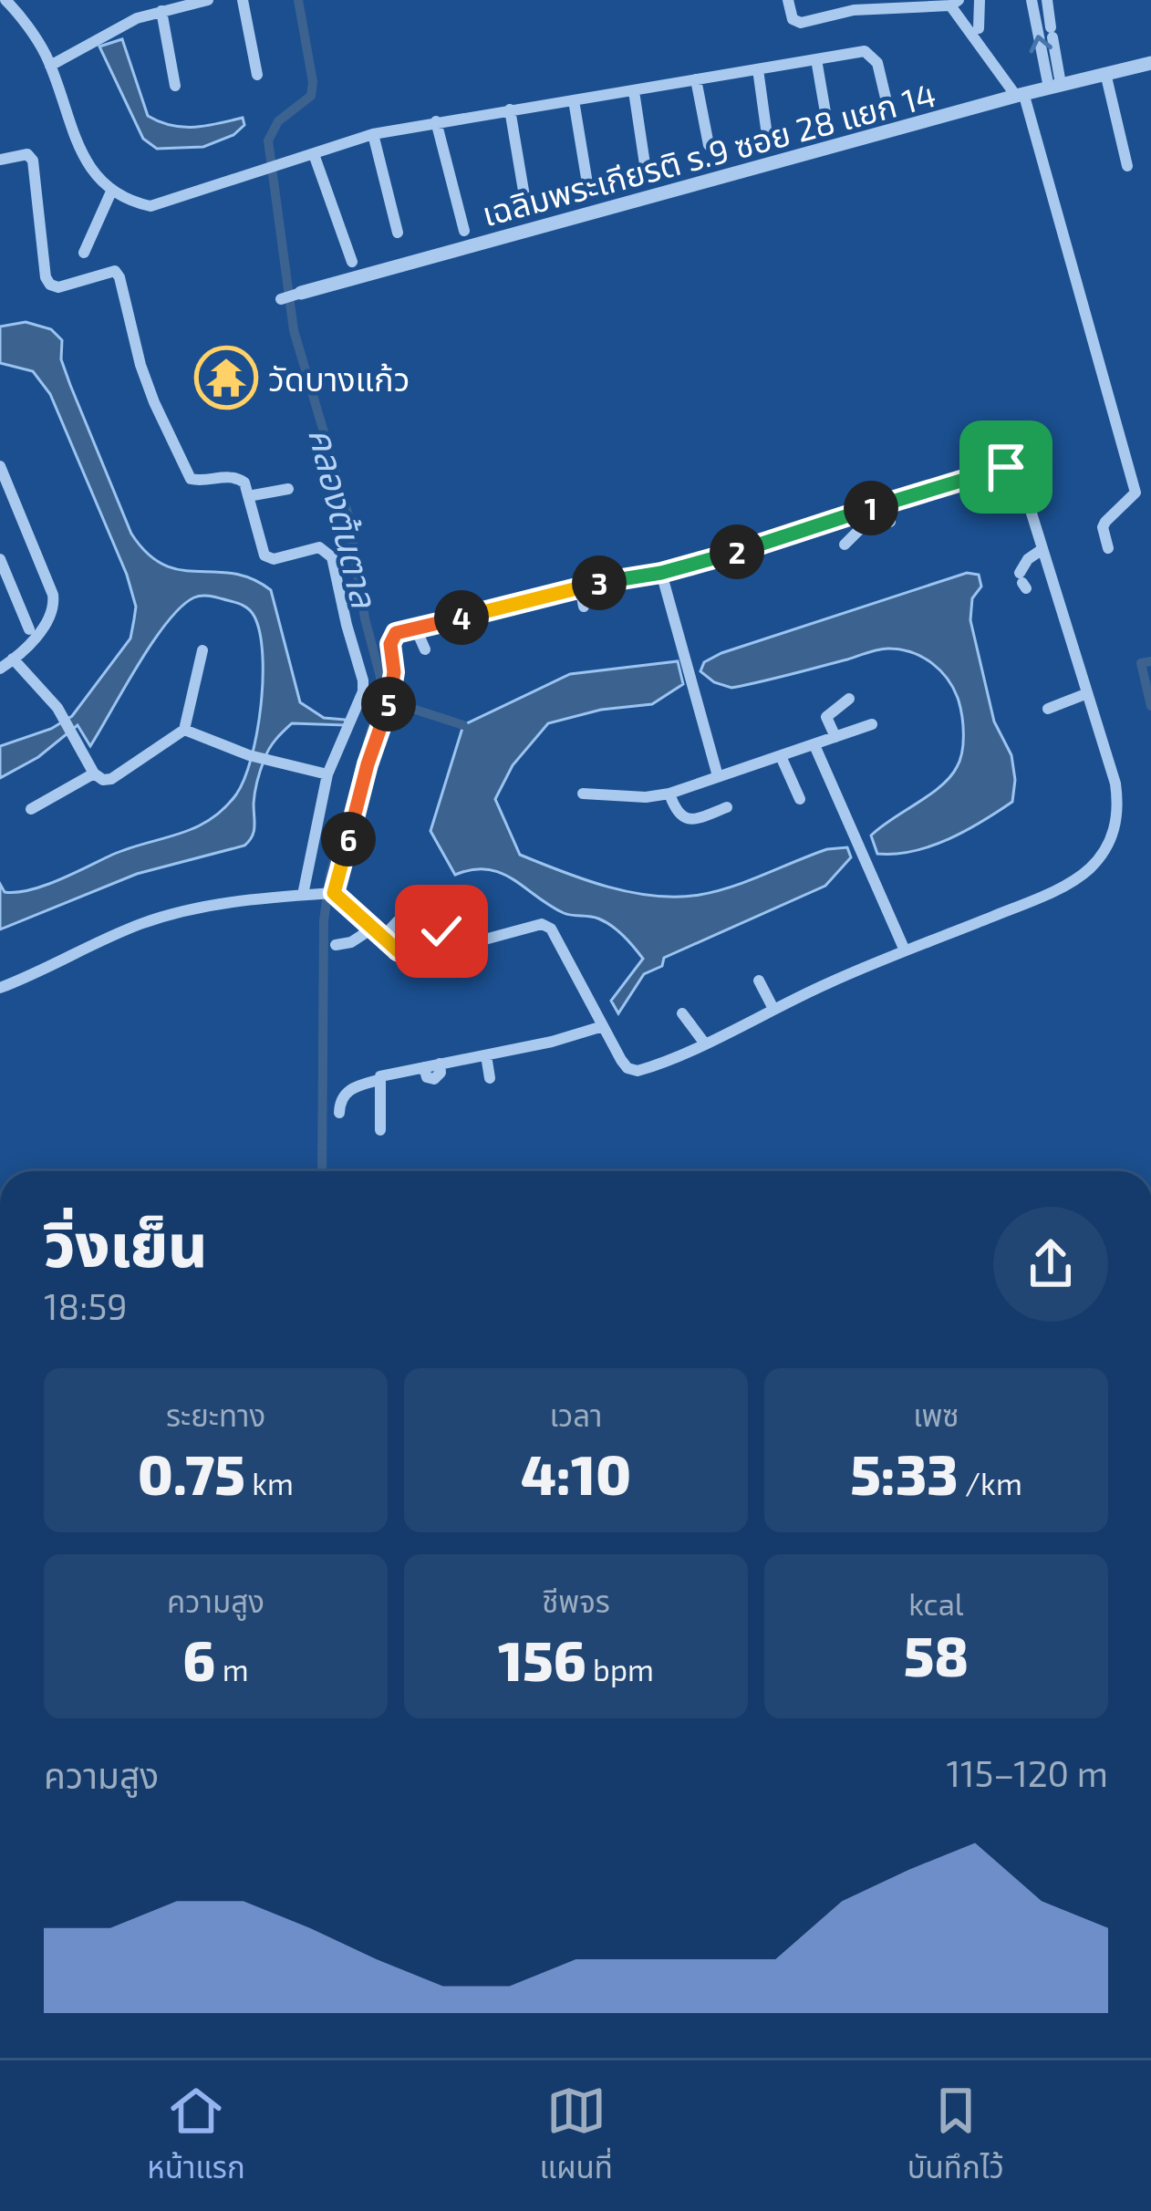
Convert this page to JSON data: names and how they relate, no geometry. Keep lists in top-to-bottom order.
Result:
{
  "streets": {
    "street": ["เฉลิมพระเกียรติ ร.9 ซอย 28 แยก 14"]
  },
  "water": ["คลองต้นตาล"],
  "places": {
    "temple": ["วัดบางแก้ว"]
  },
  "page": {
    "pins": [
      "1",
      "2",
      "3",
      "4",
      "5",
      "6"
    ],
    "heading": ["วิ่งเย็น", "18:59"],
    "stats": [
      ["ระยะทาง", "0.75 km"],
      ["เวลา", "4:10"],
      ["เพซ", "5:33 /km"],
      ["ความสูง", "6 m"],
      ["ชีพจร", "156 bpm"],
      ["kcal", "58"]
    ],
    "chart": ["ความสูง", "115–120 m"],
    "tabs": ["หน้าแรก", "แผนที่", "บันทึกไว้"]
  }
}
